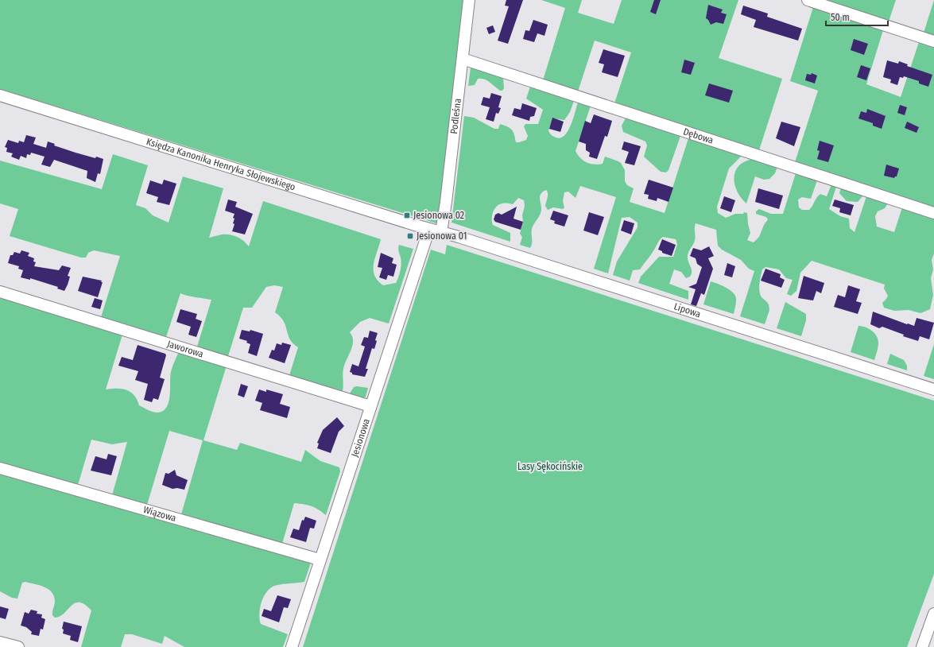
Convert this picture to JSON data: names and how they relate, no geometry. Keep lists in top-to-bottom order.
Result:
{
  "streets": {
    "street": [
      "Podleśna",
      "Dębowa",
      "Księdza Kanonika Henryka Słojewskiego",
      "Lipowa",
      "Jaworowa",
      "Jesionowa",
      "Wiązowa"
    ]
  },
  "crossings": [
    ["Podleśna", "Dębowa"],
    ["Podleśna", "Księdza Kanonika Henryka Słojewskiego"],
    ["Podleśna", "Lipowa"],
    ["Księdza Kanonika Henryka Słojewskiego", "Lipowa"],
    ["Księdza Kanonika Henryka Słojewskiego", "Jesionowa"],
    ["Jaworowa", "Jesionowa"],
    ["Jesionowa", "Wiązowa"]
  ],
  "parks": ["Lasy Sękocińskie"],
  "places": {
    "transit": ["Jesionowa 02", "Jesionowa 01"]
  },
  "scale_bar": "50 m"
}
